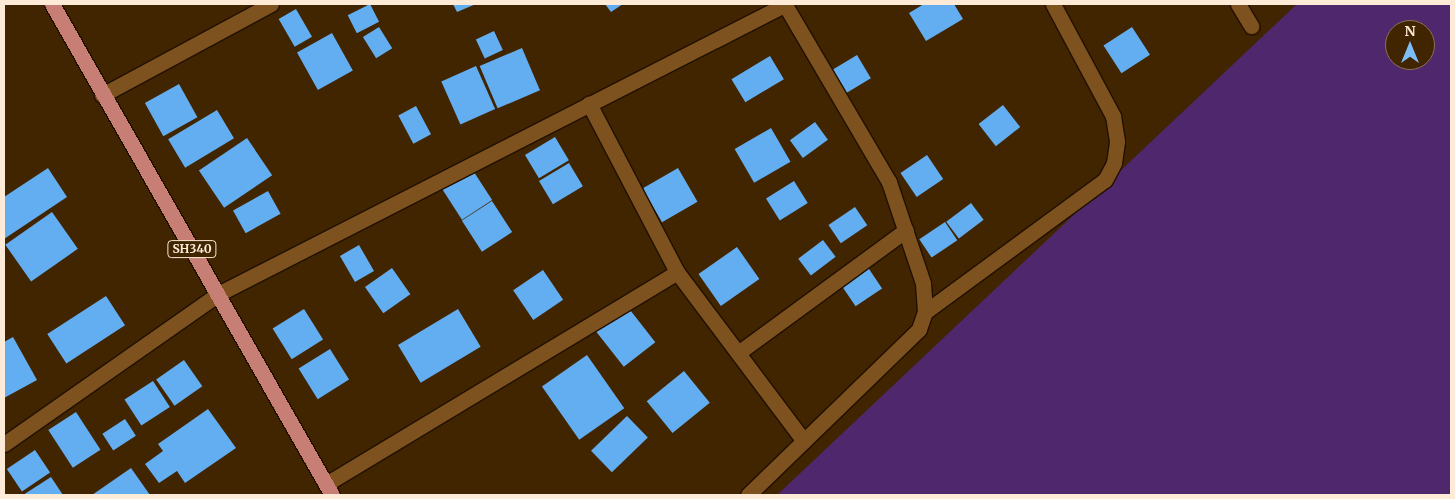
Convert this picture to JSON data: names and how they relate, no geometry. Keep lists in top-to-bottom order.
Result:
{
  "streets": {
    "main road": ["SH340"]
  },
  "north": "top"
}
